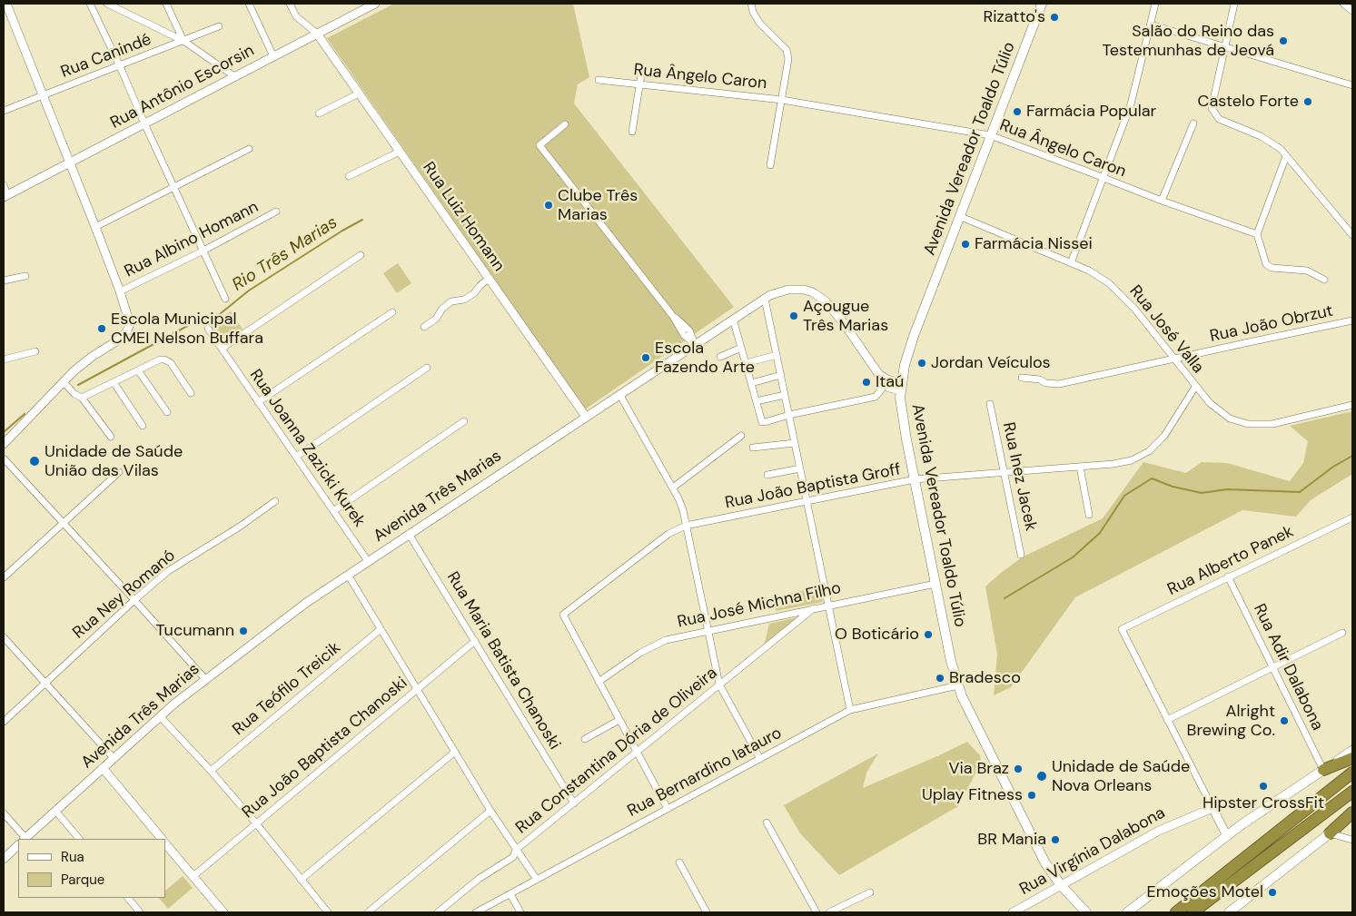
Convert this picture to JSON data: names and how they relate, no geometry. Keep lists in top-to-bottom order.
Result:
{
  "streets": {
    "main road": ["Avenida Vereador Toaldo Túlio"],
    "street": [
      "Rua Canindé",
      "Rua Ângelo Caron",
      "Rua Antônio Escorsin",
      "Rua Luiz Homann",
      "Rua Albino Homann",
      "Rua João Obrzut",
      "Rua José Valla",
      "Rua Joanna Zazicki Kurek",
      "Rua Inez Jacek",
      "Rua João Baptista Groff",
      "Avenida Três Marias",
      "Rua Alberto Panek",
      "Rua Ney Romanó",
      "Rua José Michna Filho",
      "Rua Maria Batista Chanoski",
      "Rua Adir Dalabona",
      "Rua Teófilo Treicik",
      "Rua João Baptista Chanoski",
      "Rua Constantina Dória de Oliveira",
      "Rua Bernardino Iatauro",
      "Rua Virgínia Dalabona"
    ]
  },
  "crossings": [
    ["Rua Ângelo Caron", "Avenida Vereador Toaldo Túlio"],
    ["Rua Antônio Escorsin", "Rua Luiz Homann"],
    ["Avenida Vereador Toaldo Túlio", "Rua José Valla"],
    ["Avenida Vereador Toaldo Túlio", "Rua João Baptista Groff"],
    ["Avenida Vereador Toaldo Túlio", "Rua José Michna Filho"],
    ["Avenida Vereador Toaldo Túlio", "Rua Bernardino Iatauro"],
    ["Avenida Vereador Toaldo Túlio", "Rua Virgínia Dalabona"],
    ["Rua Luiz Homann", "Avenida Três Marias"],
    ["Rua João Obrzut", "Rua José Valla"],
    ["Rua José Valla", "Rua João Baptista Groff"],
    ["Rua Joanna Zazicki Kurek", "Avenida Três Marias"],
    ["Rua Inez Jacek", "Rua João Baptista Groff"],
    ["Rua João Baptista Groff", "Rua José Michna Filho"],
    ["Avenida Três Marias", "Rua Maria Batista Chanoski"],
    ["Rua Alberto Panek", "Rua Adir Dalabona"],
    ["Rua José Michna Filho", "Rua Constantina Dória de Oliveira"],
    ["Rua Maria Batista Chanoski", "Rua João Baptista Chanoski"],
    ["Rua Maria Batista Chanoski", "Rua Constantina Dória de Oliveira"]
  ],
  "water": ["Rio Três Marias"],
  "places": [
    "Rizatto's",
    "Salão do Reino das Testemunhas de Jeová",
    "Castelo Forte",
    "Farmácia Popular",
    "Clube Três Marias",
    "Farmácia Nissei",
    "Açougue Três Marias",
    "Escola Municipal CMEI Nelson Buffara",
    "Escola Fazendo Arte",
    "Jordan Veículos",
    "Itaú",
    "Unidade de Saúde União das Vilas",
    "Tucumann",
    "O Boticário",
    "Bradesco",
    "Alright Brewing Co.",
    "Via Braz",
    "Unidade de Saúde Nova Orleans",
    "Hipster CrossFit",
    "Uplay Fitness",
    "BR Mania",
    "Emoções Motel"
  ],
  "legend": ["Rua", "Parque"]
}
